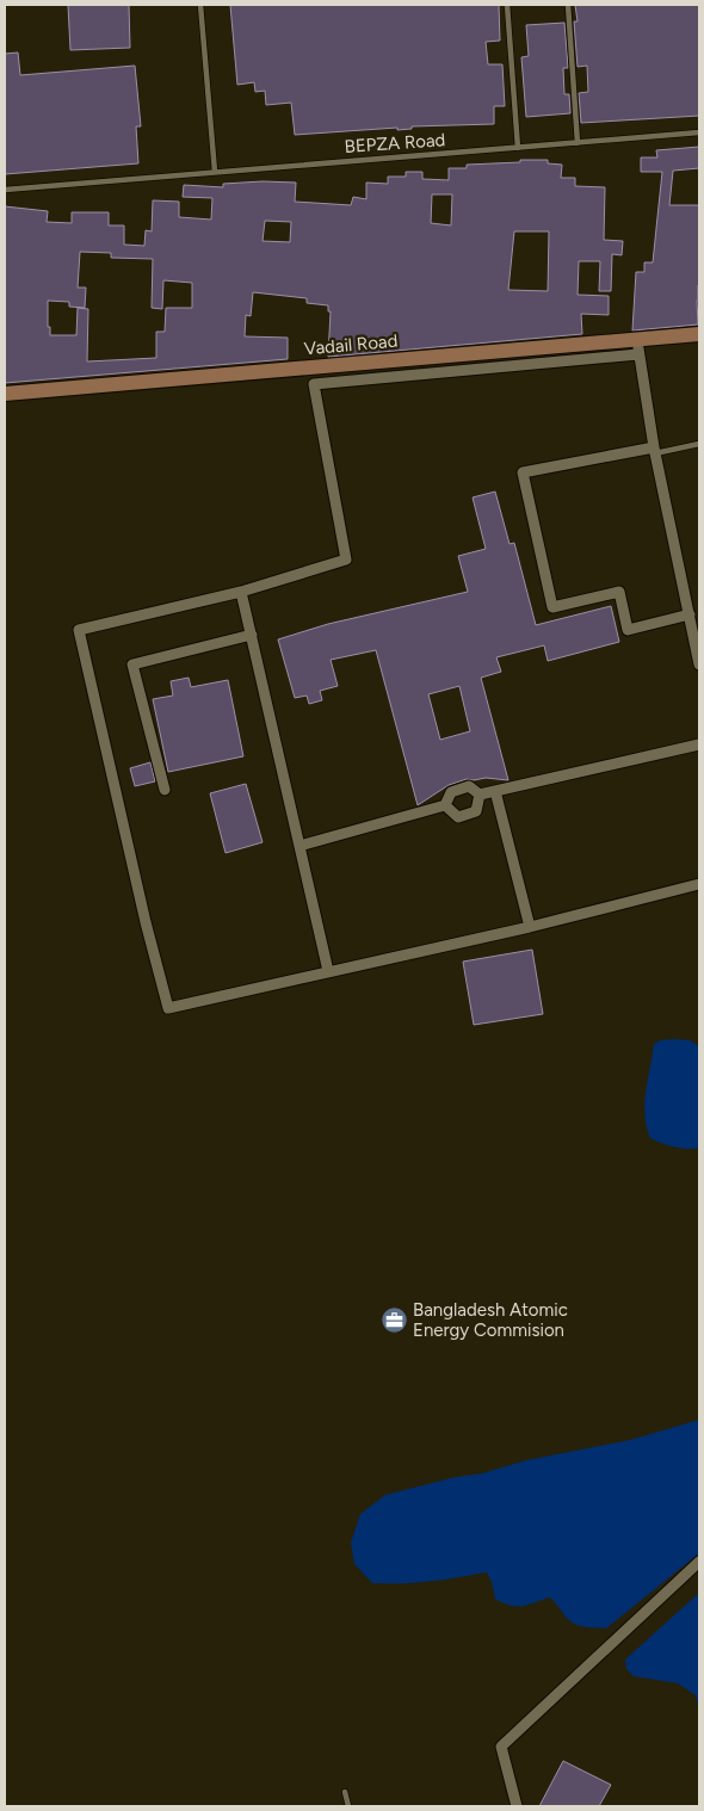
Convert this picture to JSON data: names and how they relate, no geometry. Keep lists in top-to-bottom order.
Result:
{
  "streets": {
    "street": ["Vadail Road"],
    "lane": ["BEPZA Road"]
  },
  "places": {
    "office": ["Bangladesh Atomic Energy Commision"]
  }
}
